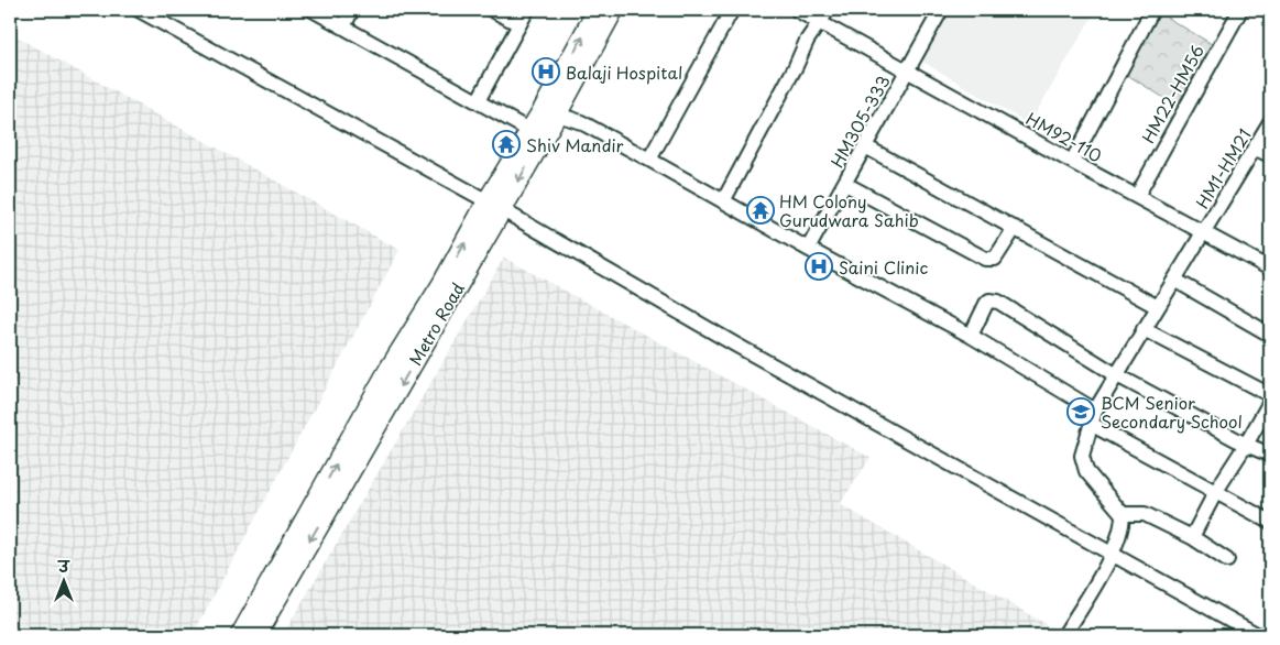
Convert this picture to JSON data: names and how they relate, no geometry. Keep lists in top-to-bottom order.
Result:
{
  "streets": {
    "street": [
      "HM22-HM56",
      "HM305-333",
      "HM92-110",
      "HM1-HM21",
      "Metro Road"
    ]
  },
  "crossings": [
    ["HM22-HM56", "HM92-110"],
    ["HM305-333", "HM92-110"],
    ["HM92-110", "HM1-HM21"]
  ],
  "places": {
    "hospital": ["Balaji Hospital", "Saini Clinic"],
    "temple": ["Shiv Mandir", "HM Colony Gurudwara Sahib"],
    "school or university": ["BCM Senior Secondary School"]
  },
  "north": "top"
}
